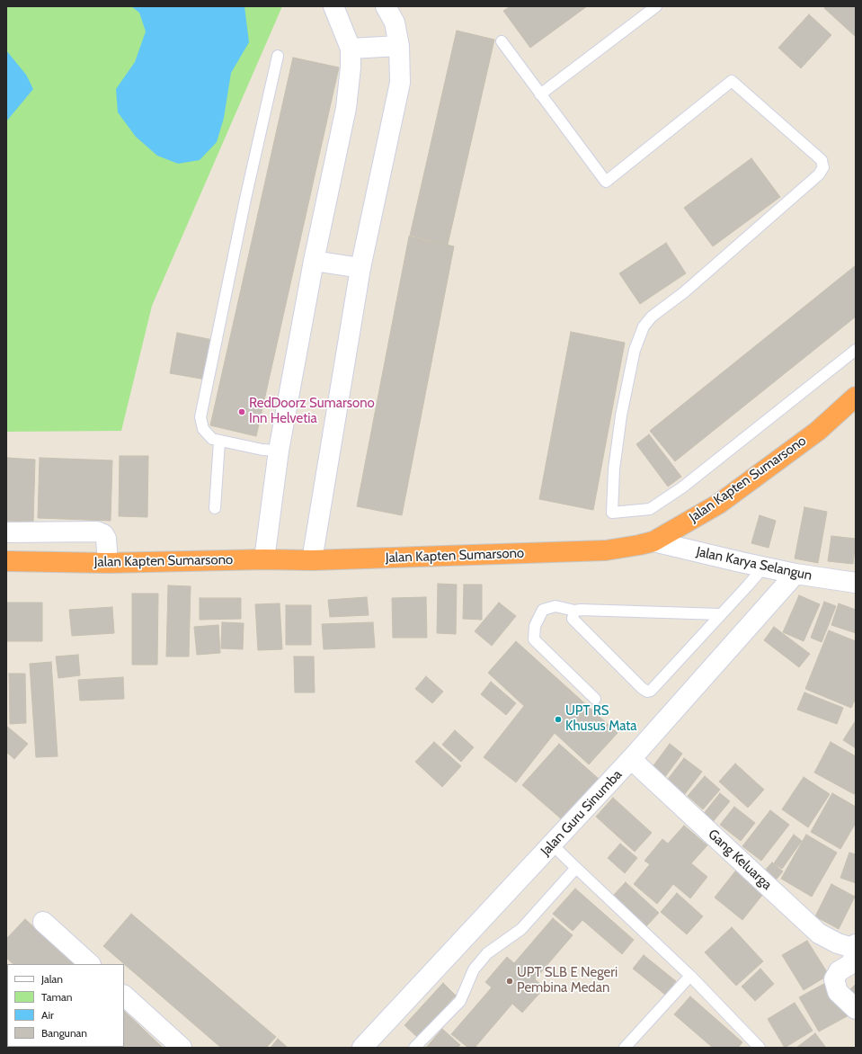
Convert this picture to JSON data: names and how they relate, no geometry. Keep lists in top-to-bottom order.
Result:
{
  "streets": {
    "highway": ["Jalan Kapten Sumarsono"],
    "street": ["Jalan Karya Selangun", "Jalan Guru Sinumba", "Gang Keluarga"]
  },
  "crossings": [
    ["Jalan Kapten Sumarsono", "Jalan Karya Selangun"],
    ["Jalan Karya Selangun", "Jalan Guru Sinumba"],
    ["Jalan Guru Sinumba", "Gang Keluarga"]
  ],
  "places": ["RedDoorz Sumarsono Inn Helvetia", "UPT RS Khusus Mata", "UPT SLB E Negeri Pembina Medan"],
  "legend": [
    "Jalan",
    "Taman",
    "Air",
    "Bangunan"
  ]
}
